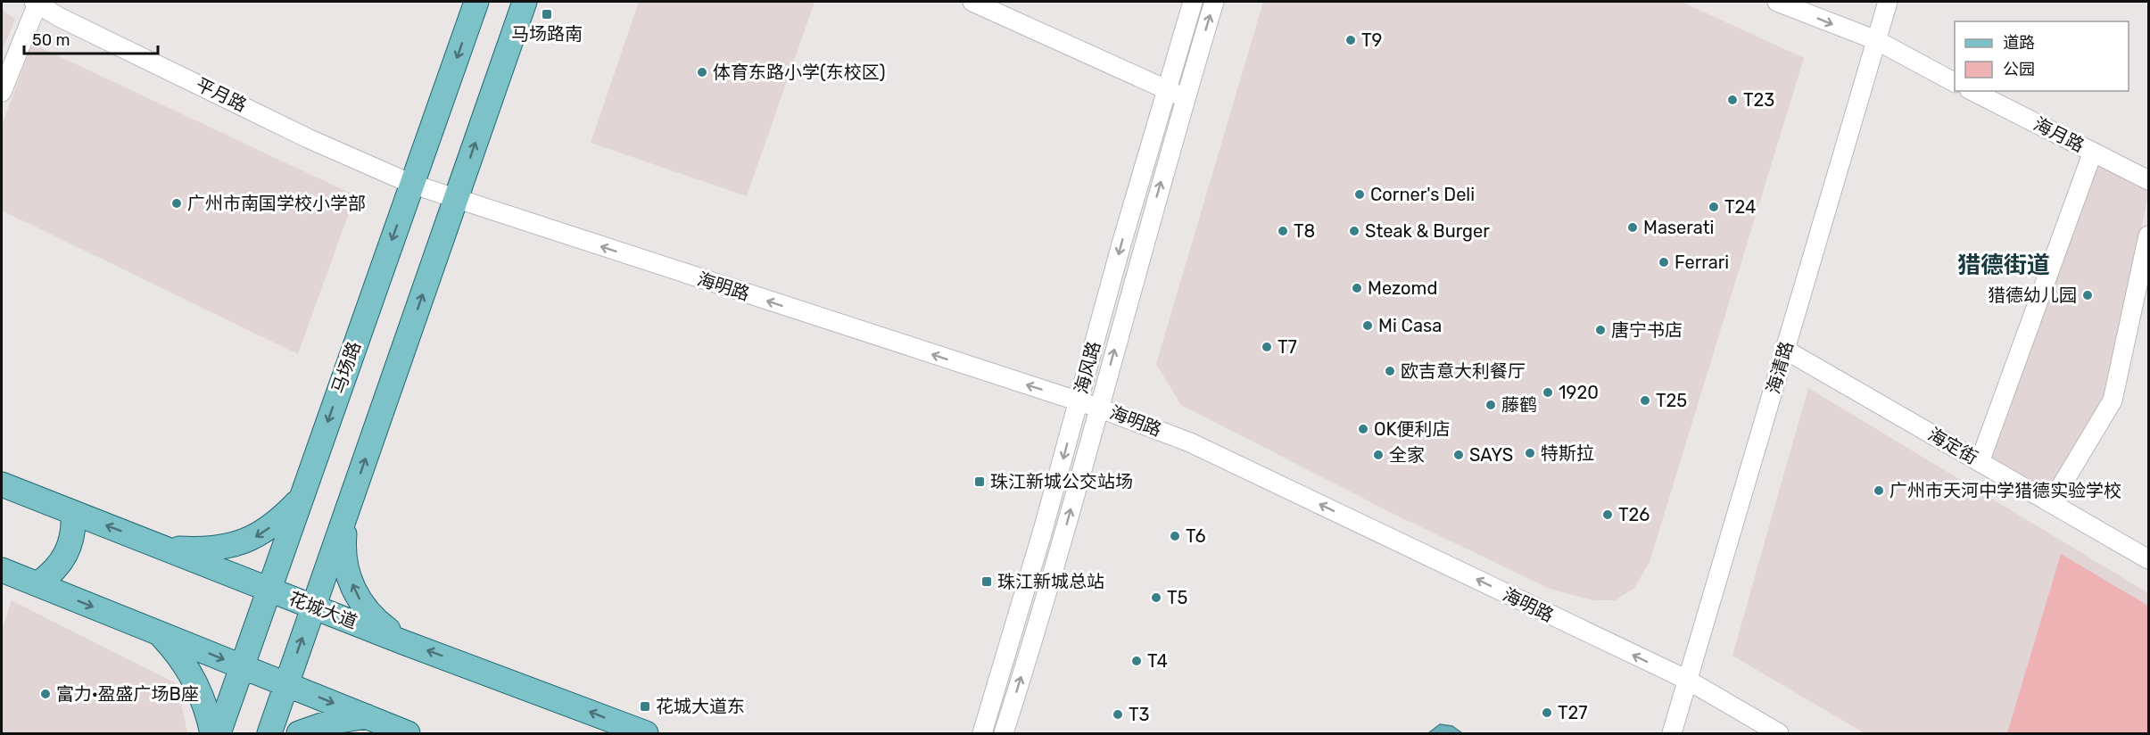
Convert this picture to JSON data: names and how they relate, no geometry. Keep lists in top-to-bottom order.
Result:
{
  "streets": {
    "main road": ["马场路", "花城大道"],
    "street": [
      "平月路",
      "海月路",
      "海明路",
      "海风路",
      "海清路",
      "海定街"
    ]
  },
  "crossings": [
    ["平月路", "海明路"],
    ["平月路", "马场路"],
    ["海明路", "海风路"],
    ["海明路", "海清路"],
    ["马场路", "花城大道"],
    ["海清路", "海定街"]
  ],
  "one_way": ["海明路"],
  "districts": ["猎德街道"],
  "places": {
    "transit": [
      "马场路南",
      "珠江新城公交站场",
      "珠江新城总站",
      "花城大道东"
    ],
    "other": [
      "T9",
      "体育东路小学(东校区)",
      "T23",
      "Corner's Deli",
      "广州市南国学校小学部",
      "T24",
      "Maserati",
      "T8",
      "Steak & Burger",
      "Ferrari",
      "Mezomd",
      "猎德幼儿园",
      "Mi Casa",
      "唐宁书店",
      "T7",
      "欧吉意大利餐厅",
      "1920",
      "T25",
      "藤鹤",
      "OK便利店",
      "特斯拉",
      "全家",
      "SAYS",
      "广州市天河中学猎德实验学校",
      "T26",
      "T6",
      "T5",
      "T4",
      "富力·盈盛广场B座",
      "T27",
      "T3"
    ]
  },
  "legend": ["道路", "公园"],
  "scale_bar": "50 m"
}
